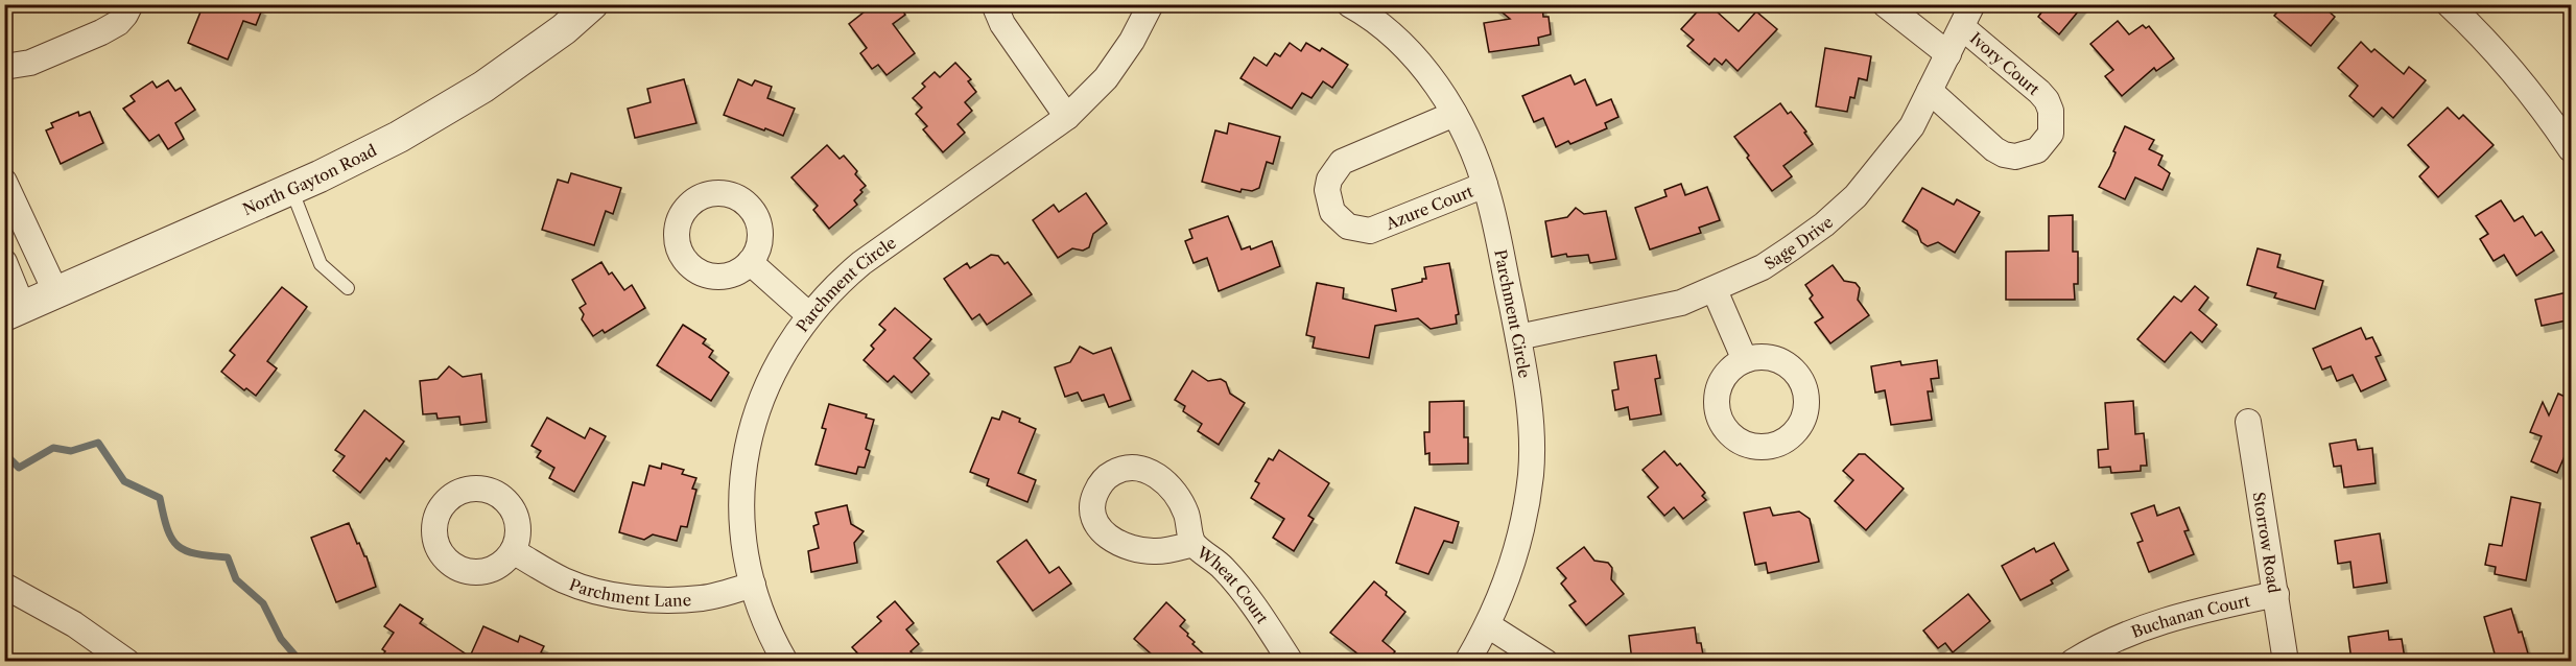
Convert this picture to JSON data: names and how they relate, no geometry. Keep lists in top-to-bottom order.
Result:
{
  "streets": {
    "street": [
      "Ivory Court",
      "North Gayton Road",
      "Azure Court",
      "Sage Drive",
      "Parchment Circle",
      "Storrow Road",
      "Wheat Court",
      "Parchment Lane",
      "Buchanan Court"
    ]
  },
  "crossings": [
    ["Ivory Court", "Sage Drive"],
    ["Azure Court", "Parchment Circle"],
    ["Sage Drive", "Parchment Circle"],
    ["Parchment Circle", "Parchment Lane"],
    ["Storrow Road", "Buchanan Court"]
  ]
}
